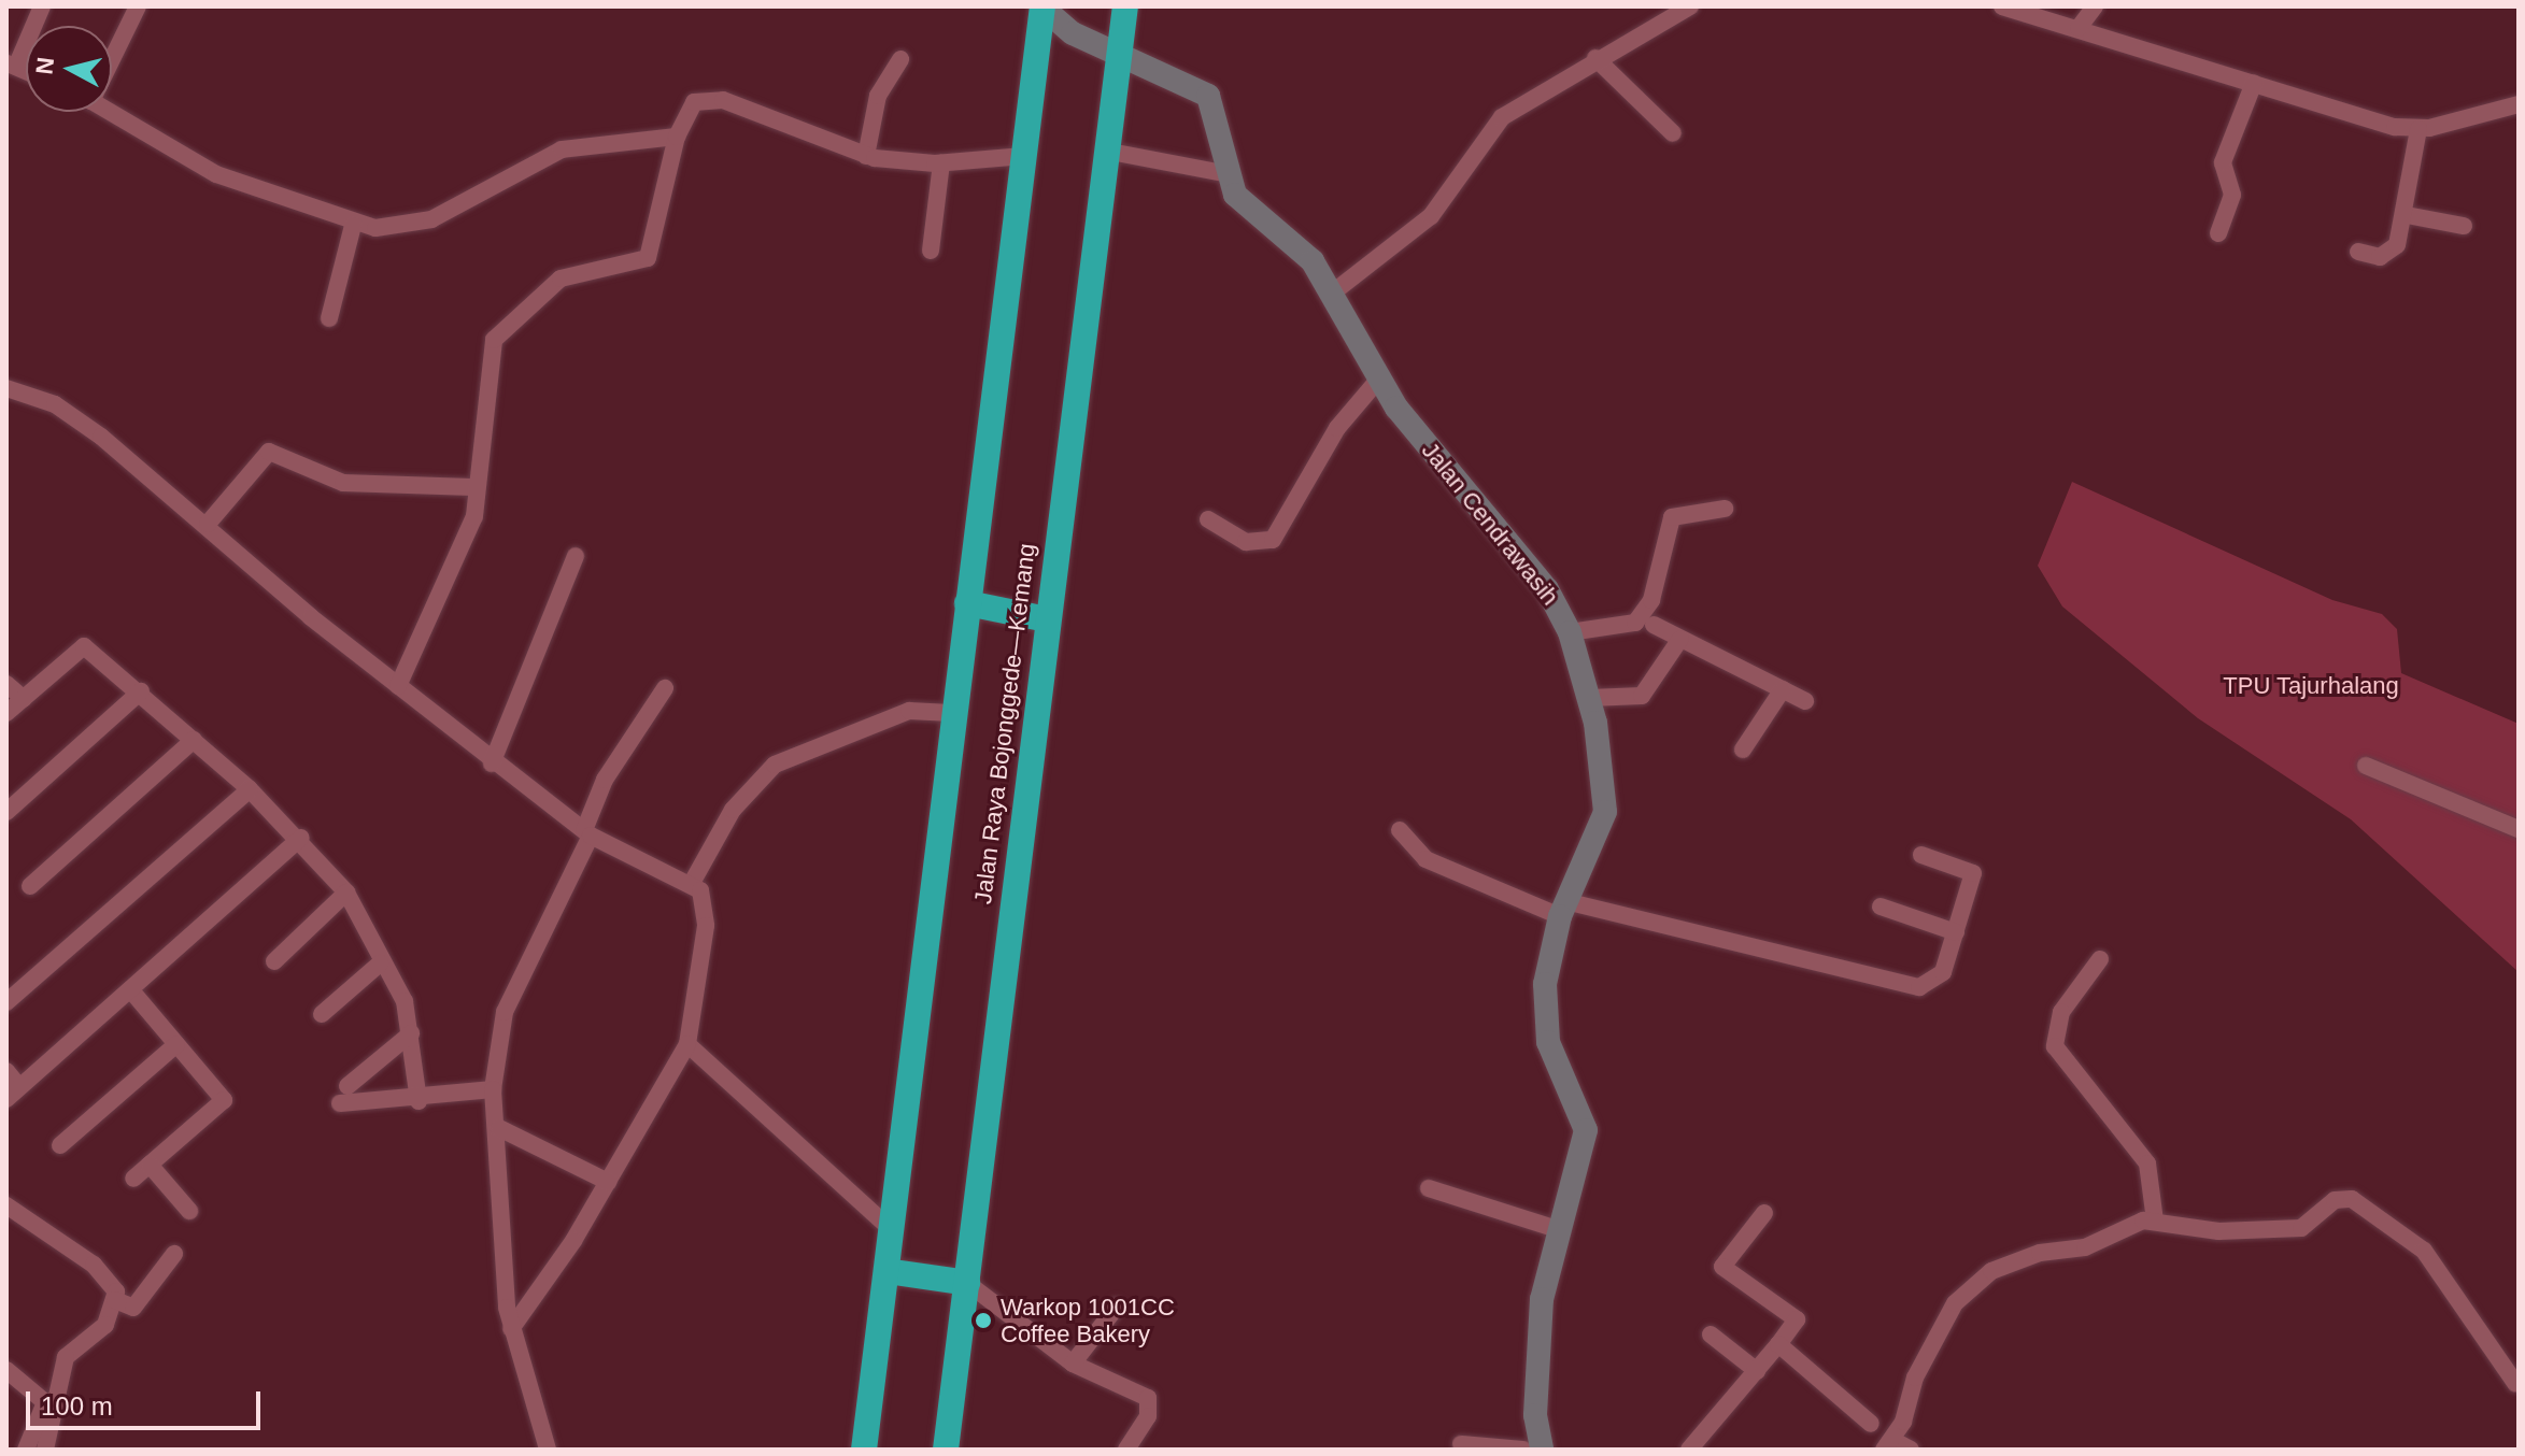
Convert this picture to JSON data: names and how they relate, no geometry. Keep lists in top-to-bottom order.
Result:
{
  "streets": {
    "highway": ["Jalan Raya Bojonggede—Kemang"],
    "street": ["Jalan Cendrawasih"]
  },
  "parks": ["TPU Tajurhalang"],
  "places": ["Warkop 1001CC Coffee Bakery"],
  "scale_bar": "100 m",
  "north": "left"
}
